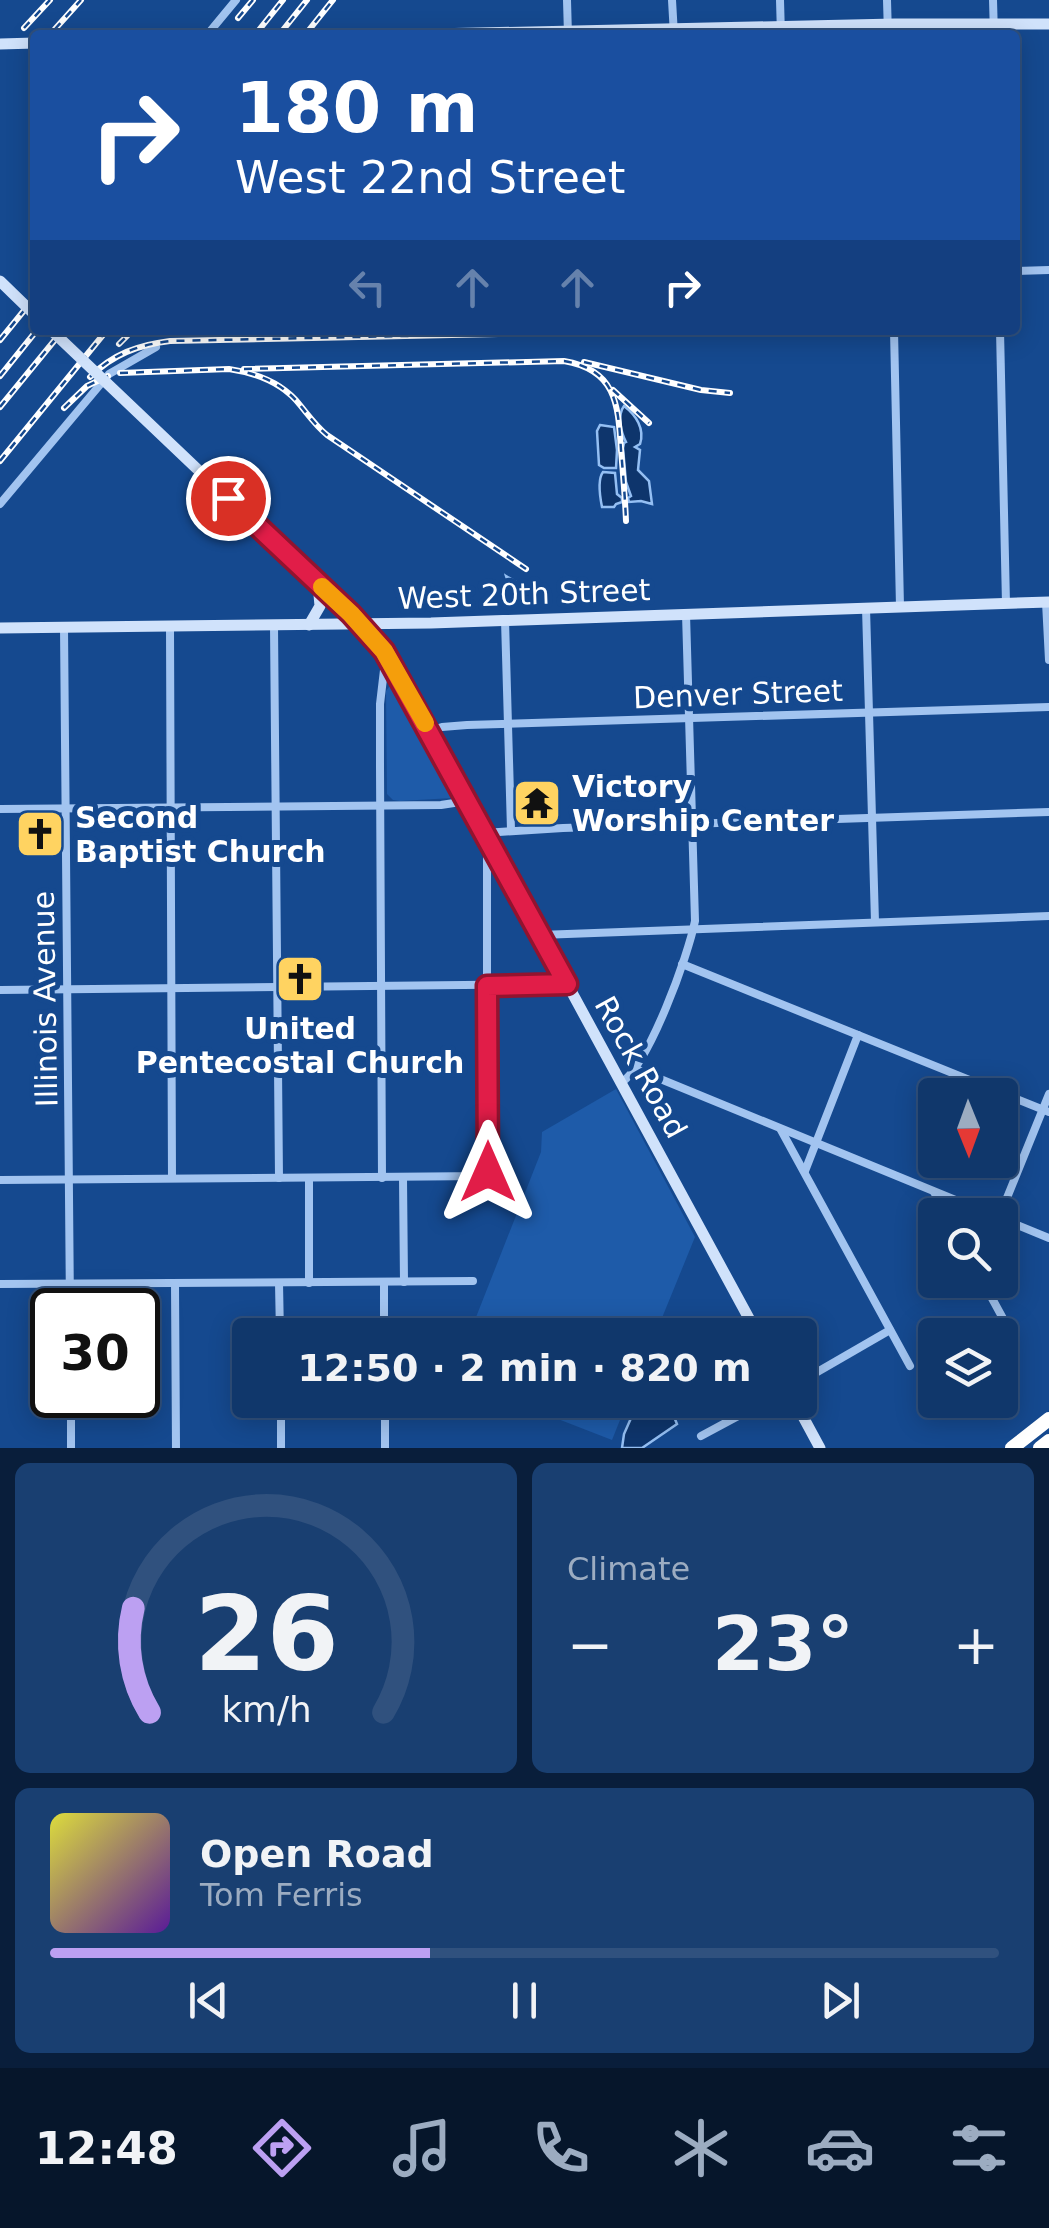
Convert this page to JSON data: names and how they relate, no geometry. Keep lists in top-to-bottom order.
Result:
{
  "streets": {
    "street": [
      "West 20th Street",
      "Denver Street",
      "Illinois Avenue",
      "Rock Road"
    ]
  },
  "crossings": [
    ["West 20th Street", "Illinois Avenue"],
    ["West 20th Street", "Rock Road"],
    ["Denver Street", "Rock Road"]
  ],
  "places": {
    "temple": ["Victory Worship Center"],
    "church": ["Second Baptist Church", "United Pentecostal Church"]
  },
  "north": "bottom",
  "page": {
    "turn": ["180 m", "West 22nd Street"],
    "limit": "30",
    "trip": "12:50 · 2 min · 820 m",
    "tile": "Climate",
    "heat": ["−", "23°", "+"],
    "song": ["Open Road", "Tom Ferris"],
    "tabs": "12:48",
    "gauge": ["26", "km/h"]
  }
}
